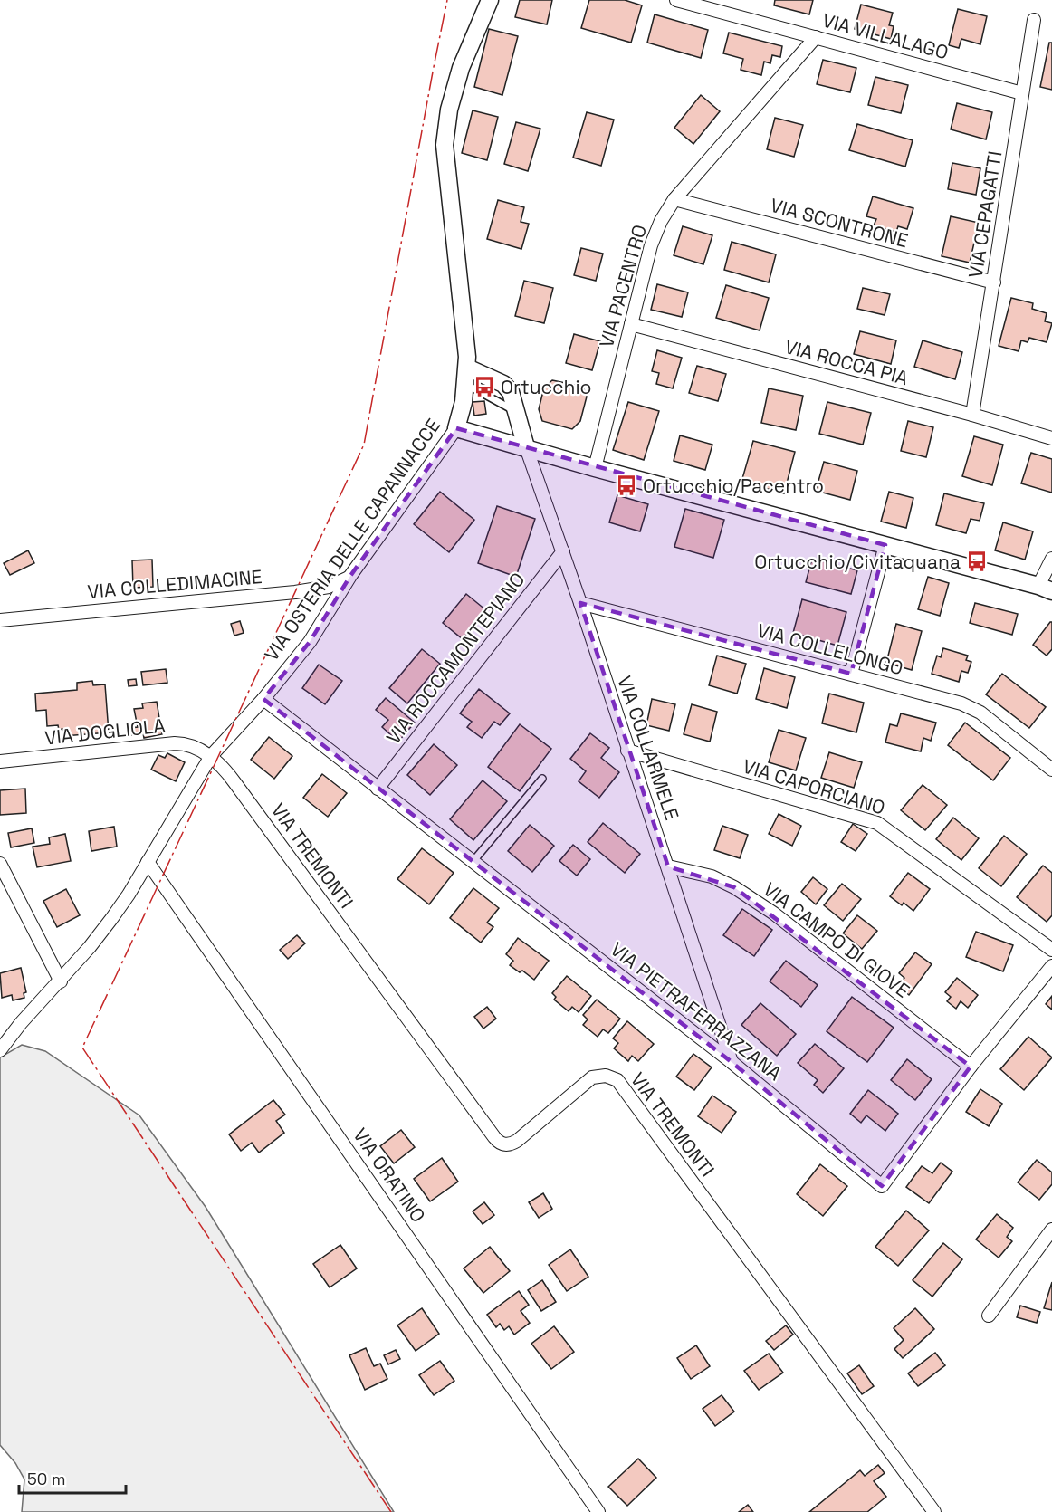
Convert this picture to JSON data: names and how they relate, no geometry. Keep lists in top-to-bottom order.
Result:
{
  "streets": {
    "street": [
      "VIA VILLALAGO",
      "VIA CEPAGATTI",
      "VIA SCONTRONE",
      "VIA PACENTRO",
      "VIA ROCCA PIA",
      "VIA OSTERIA DELLE CAPANNACCE",
      "VIA COLLEDIMACINE",
      "VIA COLLELONGO",
      "VIA ROCCAMONTEPIANO",
      "VIA DOGLIOLA",
      "VIA COLLARMELE",
      "VIA CAPORCIANO",
      "VIA TREMONTI",
      "VIA CAMPO DI GIOVE",
      "VIA PIETRAFERRAZZANA",
      "VIA ORATINO"
    ]
  },
  "crossings": [
    ["VIA VILLALAGO", "VIA CEPAGATTI"],
    ["VIA VILLALAGO", "VIA PACENTRO"],
    ["VIA CEPAGATTI", "VIA SCONTRONE"],
    ["VIA CEPAGATTI", "VIA ROCCA PIA"],
    ["VIA SCONTRONE", "VIA PACENTRO"],
    ["VIA PACENTRO", "VIA ROCCA PIA"],
    ["VIA OSTERIA DELLE CAPANNACCE", "VIA COLLEDIMACINE"],
    ["VIA OSTERIA DELLE CAPANNACCE", "VIA DOGLIOLA"],
    ["VIA OSTERIA DELLE CAPANNACCE", "VIA TREMONTI"],
    ["VIA OSTERIA DELLE CAPANNACCE", "VIA PIETRAFERRAZZANA"],
    ["VIA OSTERIA DELLE CAPANNACCE", "VIA ORATINO"],
    ["VIA COLLELONGO", "VIA COLLARMELE"],
    ["VIA ROCCAMONTEPIANO", "VIA COLLARMELE"],
    ["VIA ROCCAMONTEPIANO", "VIA PIETRAFERRAZZANA"],
    ["VIA DOGLIOLA", "VIA TREMONTI"],
    ["VIA COLLARMELE", "VIA CAPORCIANO"],
    ["VIA COLLARMELE", "VIA CAMPO DI GIOVE"],
    ["VIA COLLARMELE", "VIA PIETRAFERRAZZANA"],
    ["VIA CAMPO DI GIOVE", "VIA PIETRAFERRAZZANA"]
  ],
  "places": {
    "bus stop": ["Ortucchio", "Ortucchio/Pacentro", "Ortucchio/Civitaquana"]
  },
  "scale_bar": "50 m"
}
